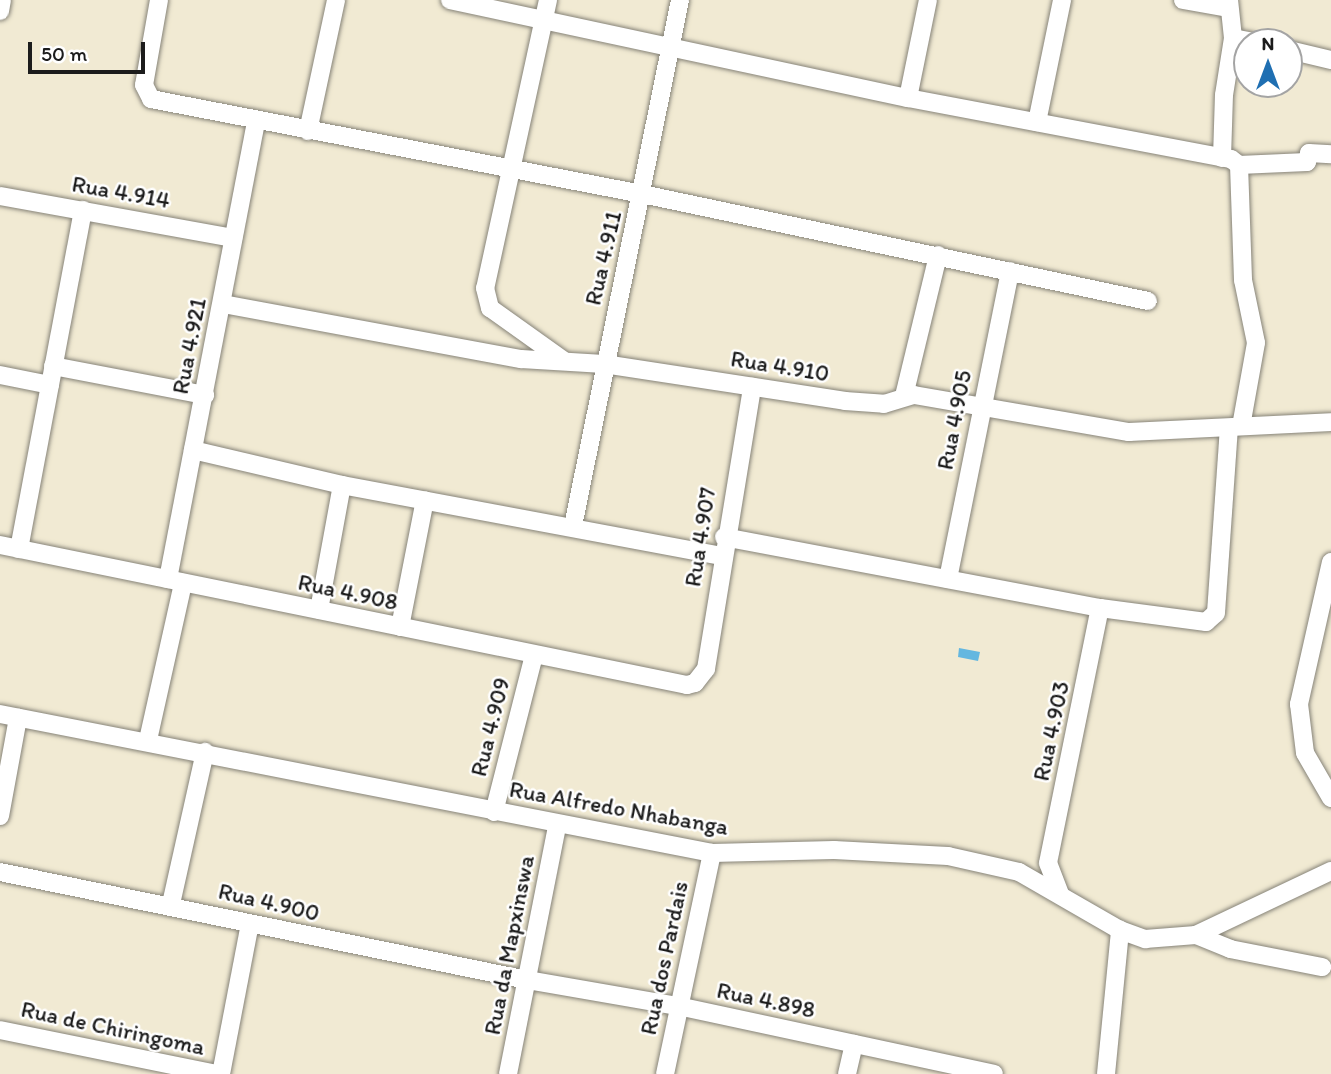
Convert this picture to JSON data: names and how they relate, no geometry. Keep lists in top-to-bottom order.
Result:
{
  "streets": {
    "street": [
      "Rua 4.914",
      "Rua 4.911",
      "Rua 4.921",
      "Rua 4.910",
      "Rua 4.905",
      "Rua 4.907",
      "Rua 4.908",
      "Rua 4.909",
      "Rua 4.903",
      "Rua Alfredo Nhabanga",
      "Rua 4.900",
      "Rua da Mapxinswa",
      "Rua dos Pardais",
      "Rua 4.898",
      "Rua de Chiringoma"
    ]
  },
  "crossings": [
    ["Rua 4.914", "Rua 4.921"],
    ["Rua 4.911", "Rua 4.910"],
    ["Rua 4.921", "Rua 4.910"],
    ["Rua 4.921", "Rua 4.908"],
    ["Rua 4.921", "Rua Alfredo Nhabanga"],
    ["Rua 4.910", "Rua 4.905"],
    ["Rua 4.910", "Rua 4.907"],
    ["Rua 4.907", "Rua 4.908"],
    ["Rua 4.908", "Rua 4.909"],
    ["Rua 4.909", "Rua Alfredo Nhabanga"],
    ["Rua Alfredo Nhabanga", "Rua da Mapxinswa"],
    ["Rua Alfredo Nhabanga", "Rua dos Pardais"],
    ["Rua 4.900", "Rua da Mapxinswa"],
    ["Rua 4.900", "Rua 4.898"],
    ["Rua da Mapxinswa", "Rua 4.898"],
    ["Rua dos Pardais", "Rua 4.898"]
  ],
  "scale_bar": "50 m",
  "north": "top"
}
